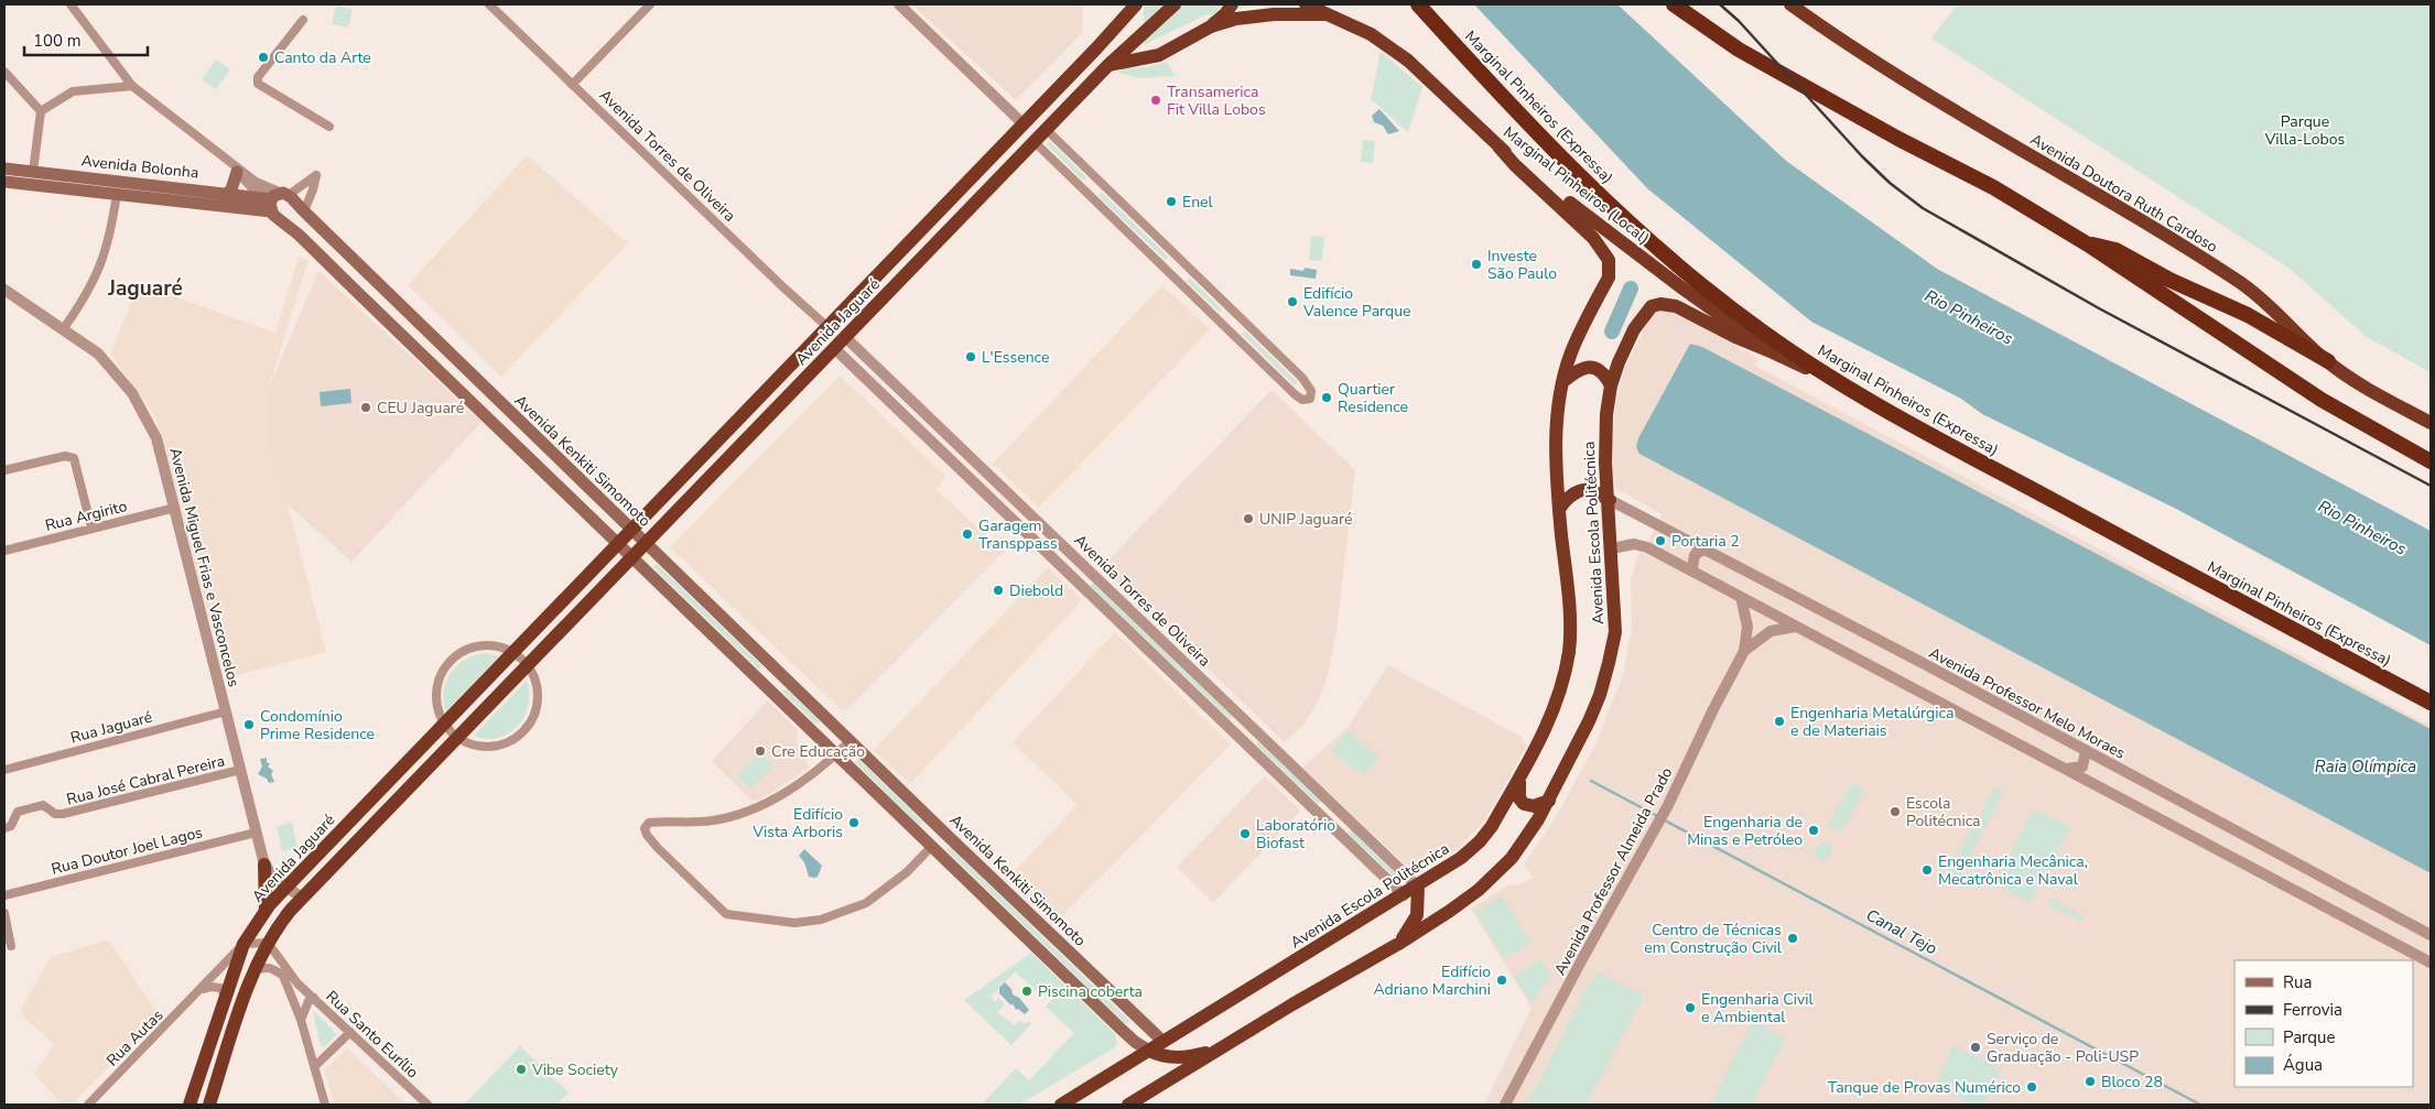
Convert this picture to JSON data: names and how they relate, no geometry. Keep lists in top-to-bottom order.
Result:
{
  "streets": {
    "highway": [
      "Marginal Pinheiros (Expressa)",
      "Marginal Pinheiros (Local)",
      "Avenida Doutora Ruth Cardoso",
      "Avenida Jaguaré",
      "Avenida Escola Politécnica"
    ],
    "main road": ["Avenida Bolonha", "Avenida Kenkiti Simomoto"],
    "street": [
      "Avenida Torres de Oliveira",
      "Rua Argirito",
      "Avenida Miguel Frias e Vasconcelos",
      "Avenida Professor Melo Moraes",
      "Rua Jaguaré",
      "Rua José Cabral Pereira",
      "Rua Doutor Joel Lagos",
      "Avenida Professor Almeida Prado",
      "Rua Santo Eurílio",
      "Rua Autas"
    ]
  },
  "crossings": [
    ["Marginal Pinheiros (Expressa)", "Marginal Pinheiros (Local)"],
    ["Avenida Torres de Oliveira", "Avenida Jaguaré"],
    ["Avenida Torres de Oliveira", "Avenida Escola Politécnica"],
    ["Avenida Bolonha", "Avenida Kenkiti Simomoto"],
    ["Marginal Pinheiros (Local)", "Avenida Escola Politécnica"],
    ["Avenida Jaguaré", "Avenida Kenkiti Simomoto"],
    ["Avenida Jaguaré", "Avenida Miguel Frias e Vasconcelos"],
    ["Avenida Jaguaré", "Rua Santo Eurílio"],
    ["Avenida Jaguaré", "Rua Autas"],
    ["Avenida Kenkiti Simomoto", "Avenida Escola Politécnica"],
    ["Rua Argirito", "Avenida Miguel Frias e Vasconcelos"],
    ["Avenida Escola Politécnica", "Avenida Professor Melo Moraes"],
    ["Avenida Miguel Frias e Vasconcelos", "Rua Jaguaré"],
    ["Avenida Miguel Frias e Vasconcelos", "Rua José Cabral Pereira"],
    ["Avenida Miguel Frias e Vasconcelos", "Rua Doutor Joel Lagos"]
  ],
  "districts": ["Jaguaré"],
  "water": ["Rio Pinheiros", "Raia Olímpica", "Canal Tejo"],
  "parks": ["Parque Villa-Lobos"],
  "places": [
    "Canto da Arte",
    "Transamerica Fit Villa Lobos",
    "Enel",
    "Investe São Paulo",
    "Edifício Valence Parque",
    "L'Essence",
    "Quartier Residence",
    "CEU Jaguaré",
    "UNIP Jaguaré",
    "Garagem Transppass",
    "Portaria 2",
    "Diebold",
    "Engenharia Metalúrgica e de Materiais",
    "Condomínio Prime Residence",
    "Cre Educação",
    "Escola Politécnica",
    "Edifício Vista Arboris",
    "Engenharia de Minas e Petróleo",
    "Laboratório Biofast",
    "Engenharia Mecânica, Mecatrônica e Naval",
    "Centro de Técnicas em Construção Civil",
    "Edifício Adriano Marchini",
    "Piscina coberta",
    "Engenharia Civil e Ambiental",
    "Serviço de Graduação - Poli-USP",
    "Vibe Society",
    "Bloco 28",
    "Tanque de Provas Numérico"
  ],
  "legend": [
    "Rua",
    "Ferrovia",
    "Parque",
    "Água"
  ],
  "scale_bar": "100 m"
}
